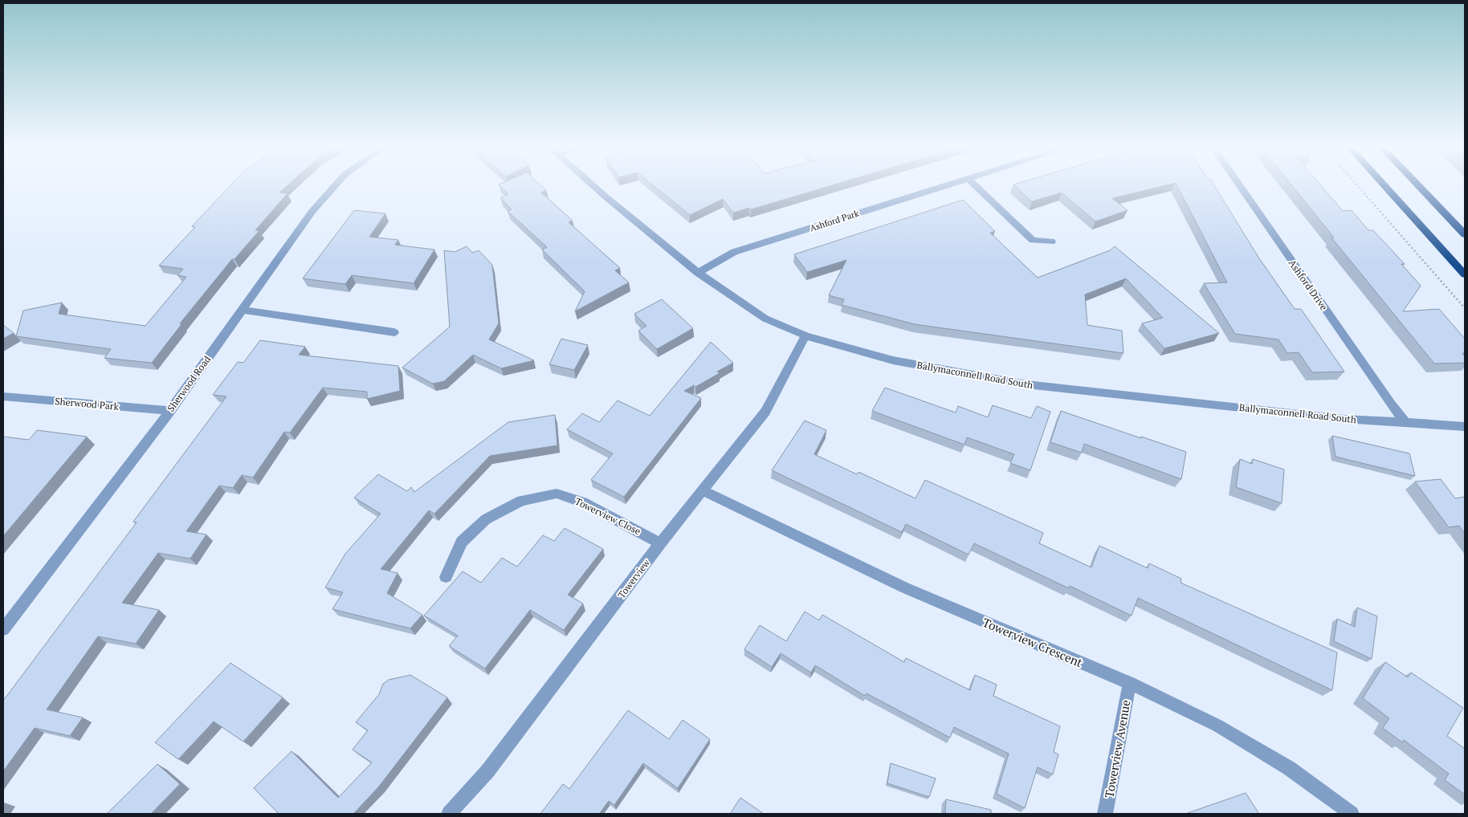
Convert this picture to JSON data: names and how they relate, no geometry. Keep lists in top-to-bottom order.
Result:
{
  "streets": {
    "street": [
      "Ashford Park",
      "Ashford Drive",
      "Ballymaconnell Road South",
      "Sherwood Road",
      "Sherwood Park",
      "Towerview Close",
      "Towerview",
      "Towerview Crescent",
      "Towerview Avenue"
    ]
  },
  "crossings": [
    ["Ashford Park", "Ballymaconnell Road South"],
    ["Ashford Drive", "Ballymaconnell Road South"],
    ["Ballymaconnell Road South", "Towerview"],
    ["Sherwood Road", "Sherwood Park"],
    ["Towerview Close", "Towerview"],
    ["Towerview", "Towerview Crescent"],
    ["Towerview Crescent", "Towerview Avenue"]
  ]
}
